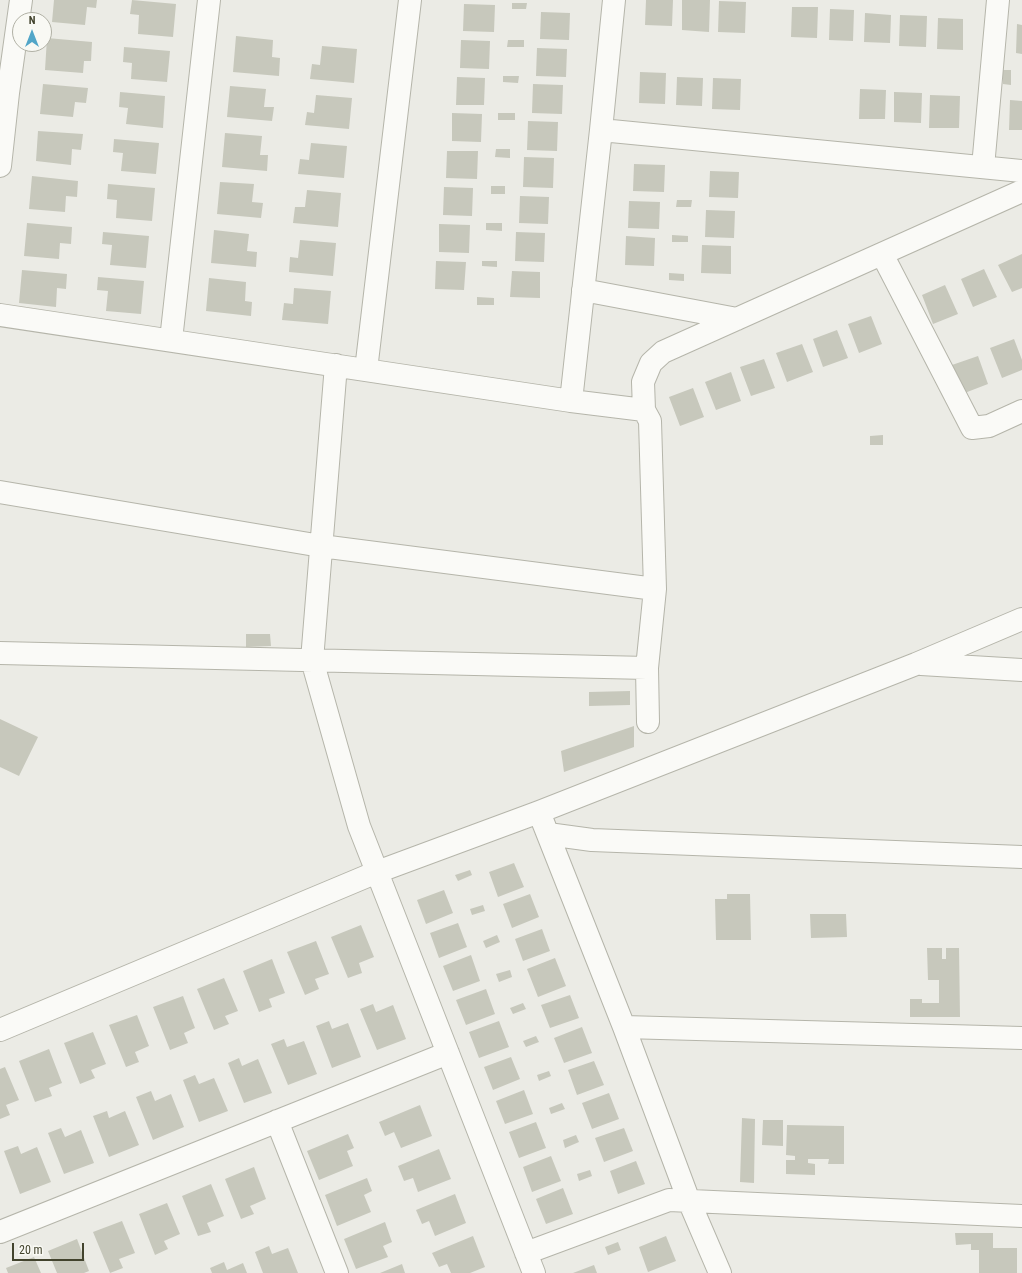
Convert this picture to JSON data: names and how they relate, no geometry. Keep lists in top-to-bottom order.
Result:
{
  "scale_bar": "20 m",
  "north": "top"
}
